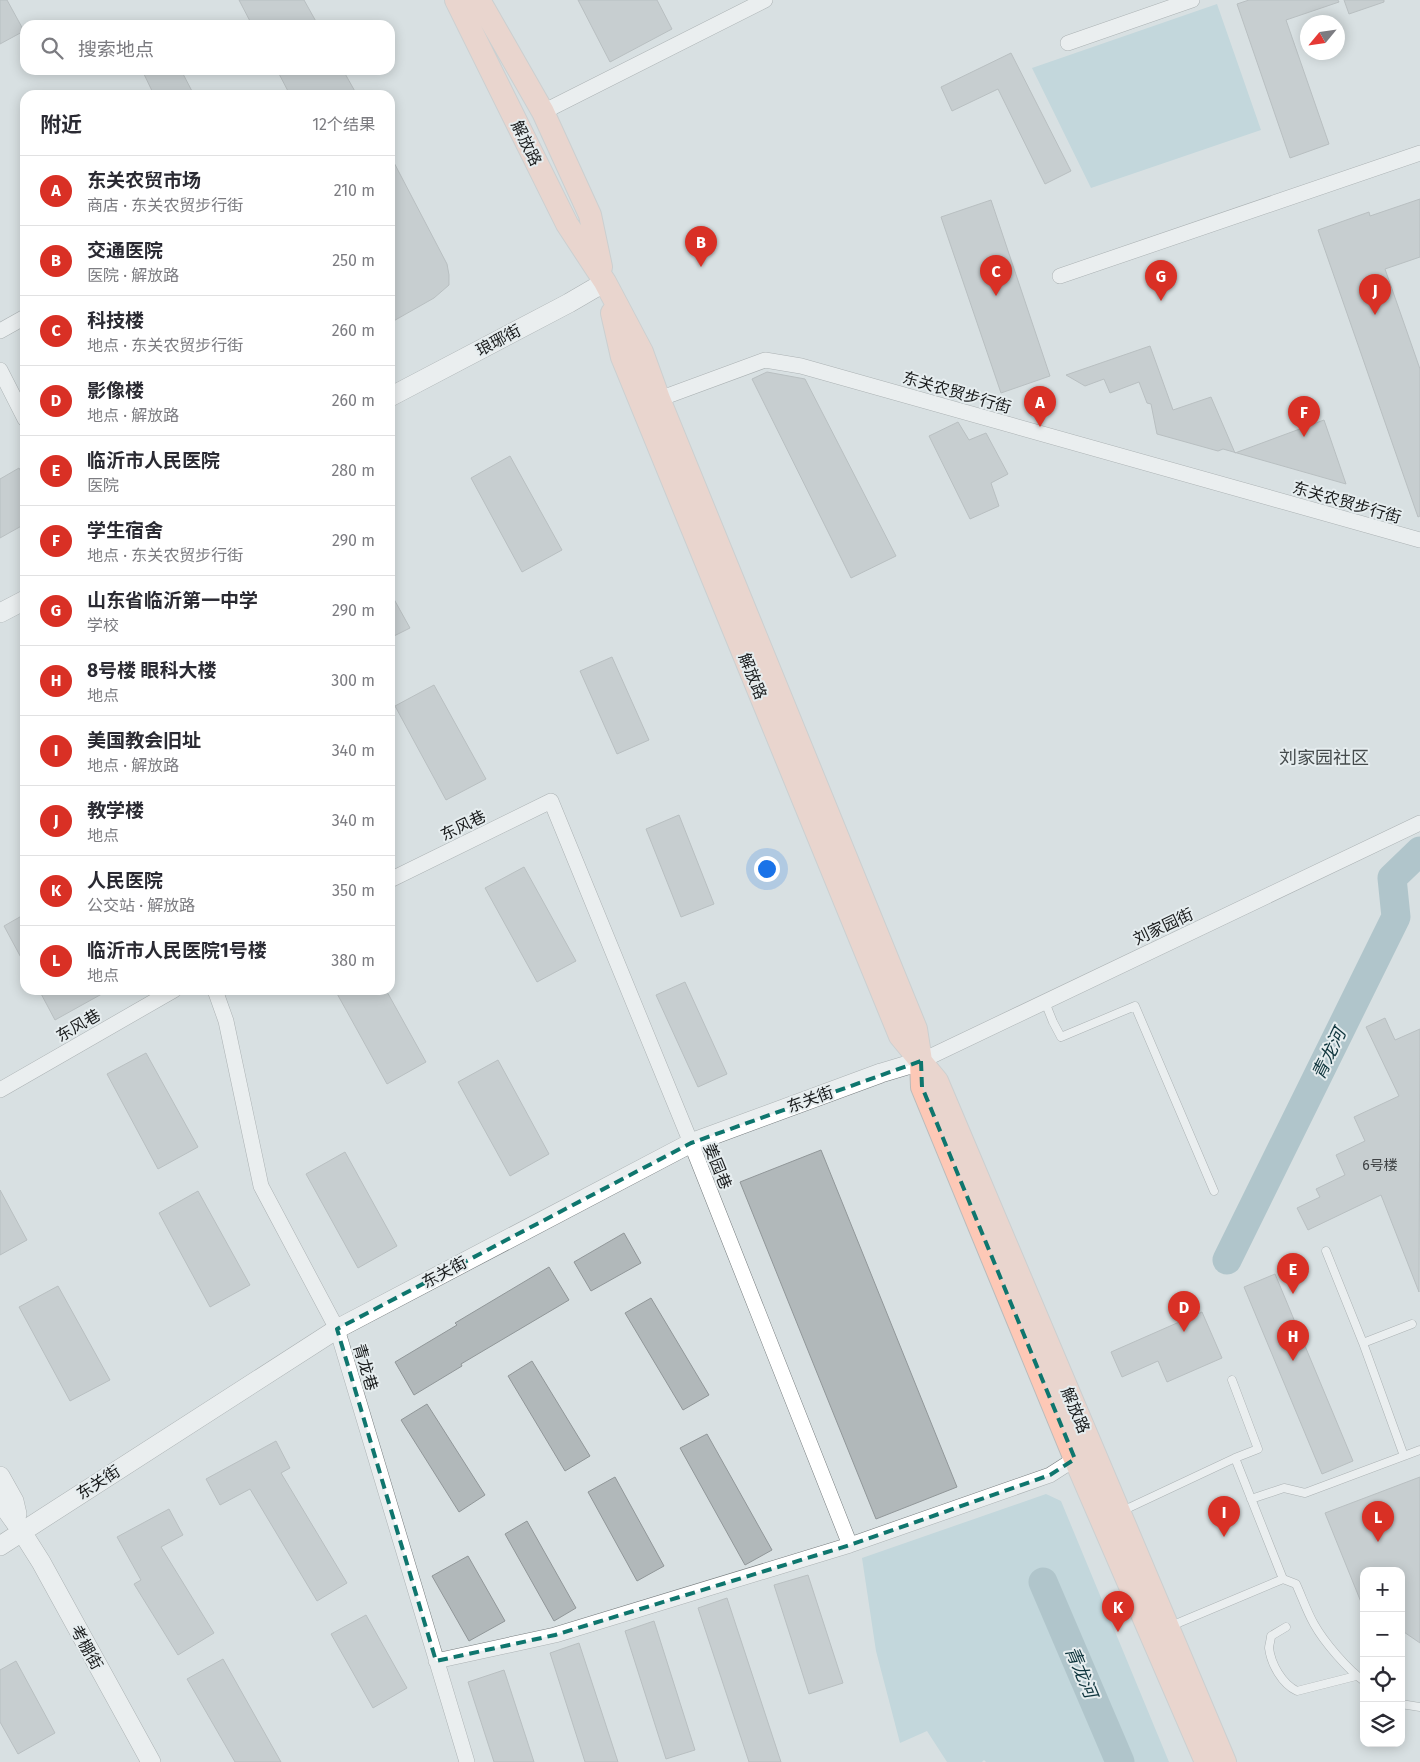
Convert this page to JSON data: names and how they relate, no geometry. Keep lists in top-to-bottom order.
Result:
{
  "streets": {
    "main road": ["解放路"],
    "street": [
      "琅琊街",
      "东关农贸步行街",
      "东风巷",
      "刘家园街",
      "东关街",
      "姜园巷",
      "青龙巷",
      "考棚街"
    ]
  },
  "crossings": [
    ["解放路", "琅琊街"],
    ["解放路", "东关农贸步行街"],
    ["解放路", "刘家园街"],
    ["解放路", "东关街"],
    ["东风巷", "姜园巷"],
    ["刘家园街", "东关街"],
    ["东关街", "姜园巷"],
    ["东关街", "青龙巷"],
    ["东关街", "考棚街"]
  ],
  "districts": ["刘家园社区"],
  "water": ["青龙河"],
  "house_numbers": ["6号楼"],
  "north": "bottom left",
  "page": {
    "search": "搜索地点",
    "heading": ["附近", "12个结果"],
    "list": [
      {
        "mark": "A",
        "name": "东关农贸市场",
        "note": "商店 · 东关农贸步行街",
        "value": "210 m"
      },
      {
        "mark": "B",
        "name": "交通医院",
        "note": "医院 · 解放路",
        "value": "250 m"
      },
      {
        "mark": "C",
        "name": "科技楼",
        "note": "地点 · 东关农贸步行街",
        "value": "260 m"
      },
      {
        "mark": "D",
        "name": "影像楼",
        "note": "地点 · 解放路",
        "value": "260 m"
      },
      {
        "mark": "E",
        "name": "临沂市人民医院",
        "note": "医院",
        "value": "280 m"
      },
      {
        "mark": "F",
        "name": "学生宿舍",
        "note": "地点 · 东关农贸步行街",
        "value": "290 m"
      },
      {
        "mark": "G",
        "name": "山东省临沂第一中学",
        "note": "学校",
        "value": "290 m"
      },
      {
        "mark": "H",
        "name": "8号楼 眼科大楼",
        "note": "地点",
        "value": "300 m"
      },
      {
        "mark": "I",
        "name": "美国教会旧址",
        "note": "地点 · 解放路",
        "value": "340 m"
      },
      {
        "mark": "J",
        "name": "教学楼",
        "note": "地点",
        "value": "340 m"
      },
      {
        "mark": "K",
        "name": "人民医院",
        "note": "公交站 · 解放路",
        "value": "350 m"
      },
      {
        "mark": "L",
        "name": "临沂市人民医院1号楼",
        "note": "地点",
        "value": "380 m"
      }
    ],
    "pins": [
      "B",
      "C",
      "G",
      "J",
      "A",
      "F",
      "E",
      "D",
      "H",
      "I",
      "L",
      "K"
    ],
    "map_buttons": ["+", "−"]
  }
}
